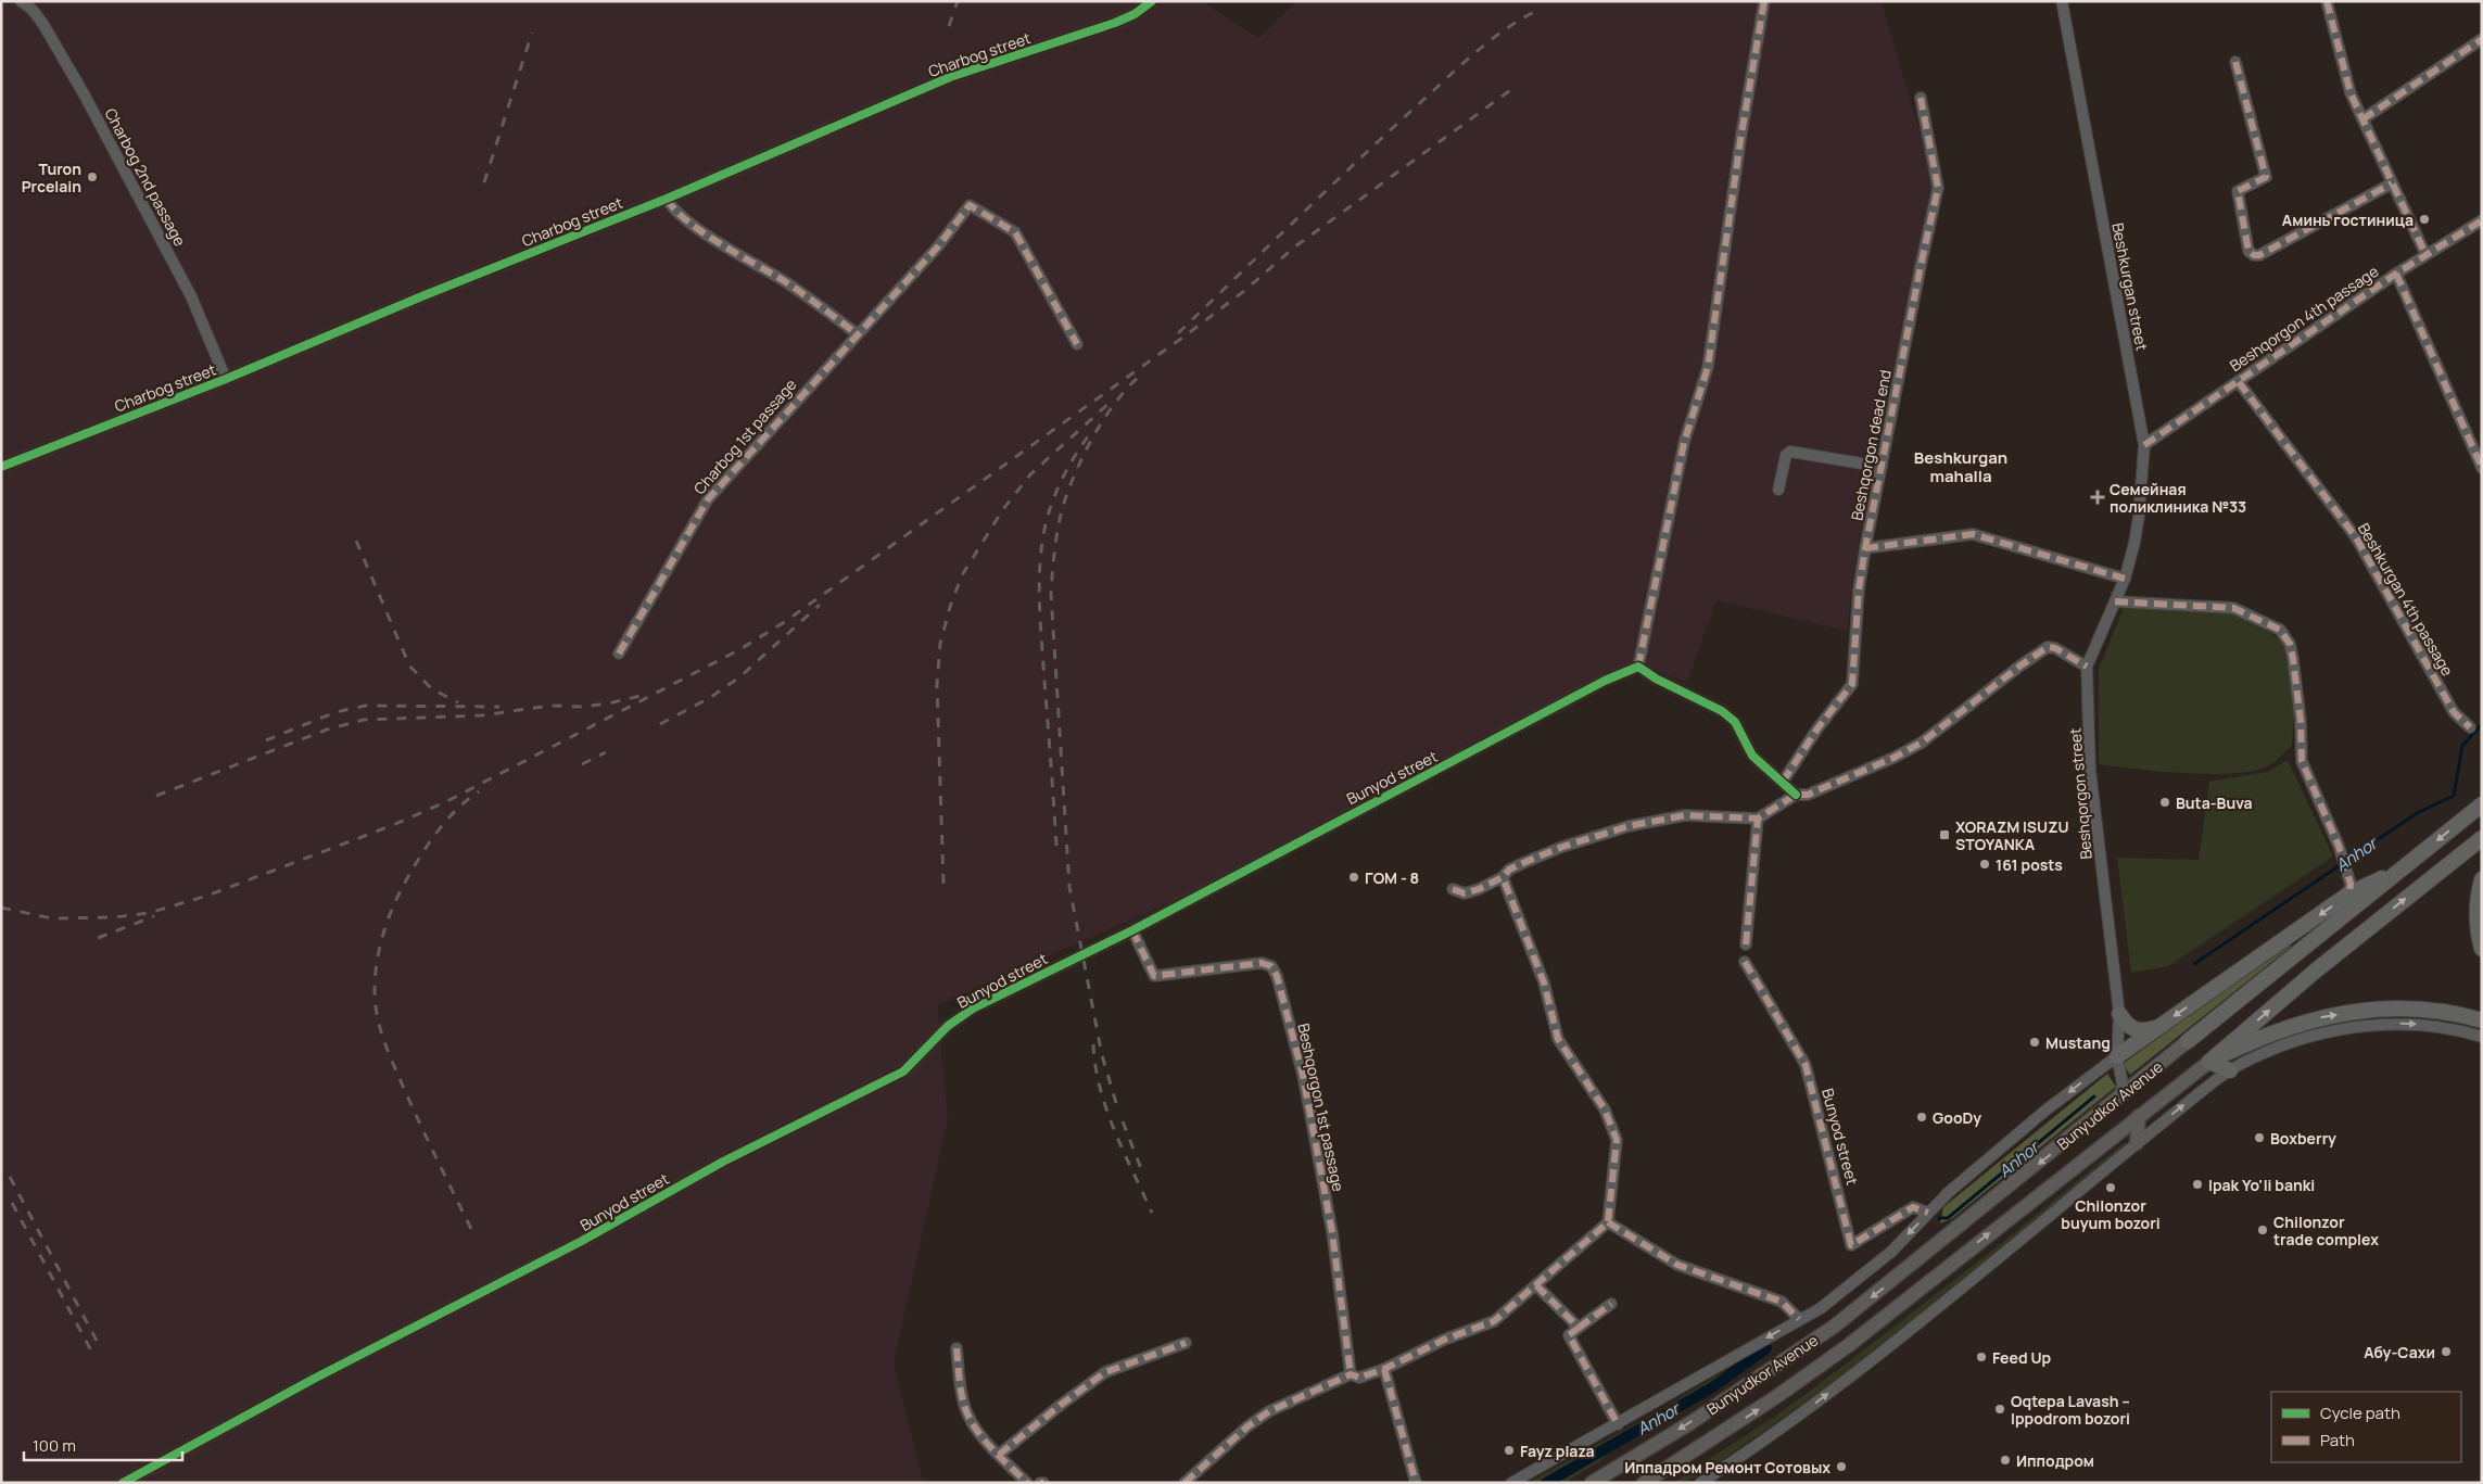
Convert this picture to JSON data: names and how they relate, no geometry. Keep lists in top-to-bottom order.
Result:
{
  "streets": {
    "highway": ["Bunyudkor Avenue"],
    "street": [
      "Charbog street",
      "Charbog 2nd passage",
      "Beshkurgan street",
      "Beshqorgon 4th passage",
      "Chаrbog 1st passage",
      "Beshqorgon dead end",
      "Beshkurgan 4th passage",
      "Bunyod street",
      "Beshqorgon street",
      "Beshqorgon 1st passage"
    ]
  },
  "crossings": [
    ["Charbog street", "Charbog 2nd passage"],
    ["Beshkurgan street", "Beshqorgon 4th passage"],
    ["Beshkurgan street", "Beshqorgon street"],
    ["Beshqorgon 4th passage", "Beshkurgan 4th passage"],
    ["Bunyod street", "Bunyudkor Avenue"],
    ["Bunyod street", "Beshqorgon 1st passage"],
    ["Beshqorgon street", "Bunyudkor Avenue"]
  ],
  "districts": ["Beshkurgan mahalla"],
  "water": ["Anhor"],
  "places": {
    "other": [
      "Turon Prcelain",
      "Аминь гостиница",
      "Buta-Buva",
      "161 posts",
      "ГОМ - 8",
      "Mustang",
      "GooDy",
      "Boxberry",
      "Ipak Yo'li banki",
      "Chilonzor buyum bozori",
      "Chilonzor trade complex",
      "Абу-Сахи",
      "Feed Up",
      "Oqtepa Lavash – Ippodrom bozori",
      "Fayz plaza",
      "Ипподром",
      "Иппадром Ремонт Сотовых"
    ],
    "health": ["Семейная поликлиника №33"],
    "transit": ["XORAZM ISUZU STOYANKA"]
  },
  "legend": ["Cycle path", "Path"],
  "scale_bar": "100 m"
}
